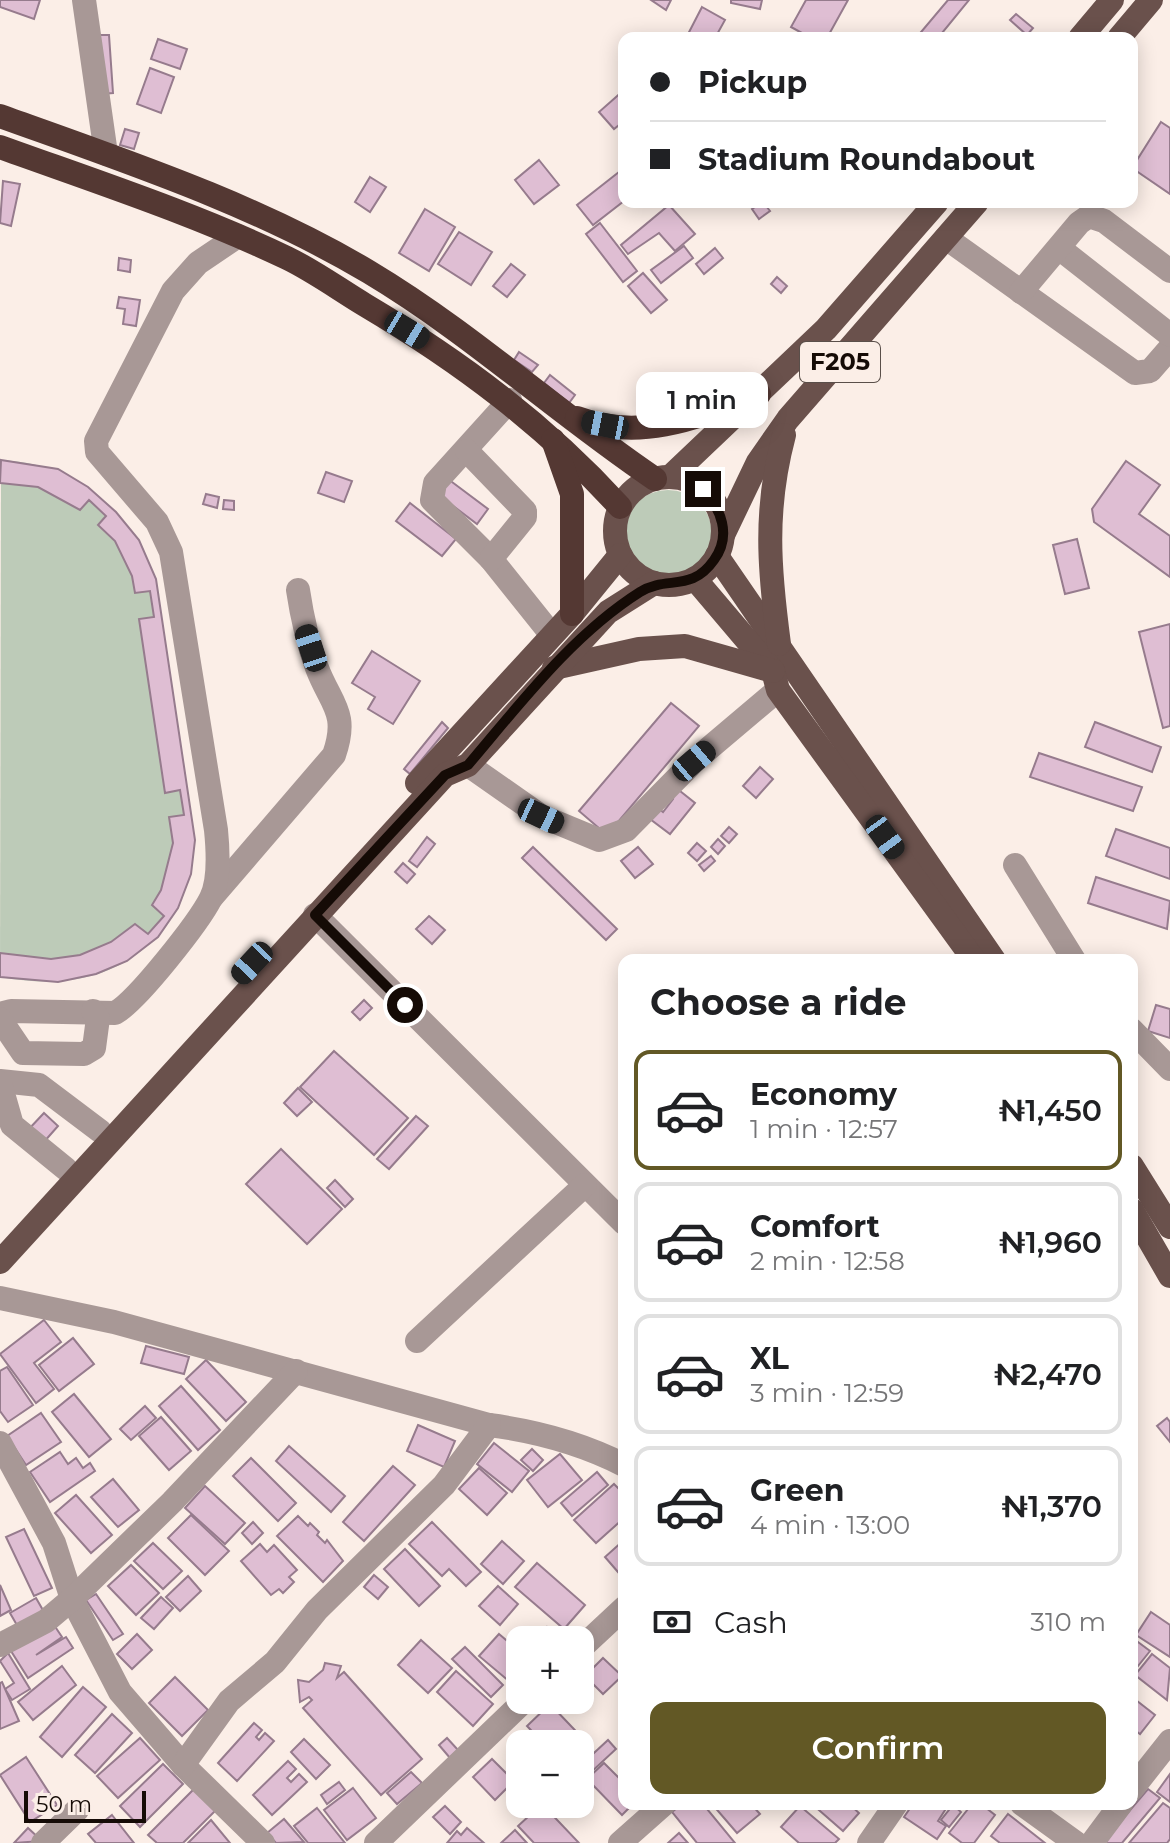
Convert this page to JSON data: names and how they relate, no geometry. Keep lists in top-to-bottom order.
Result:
{
  "streets": {
    "main road": ["F205"]
  },
  "scale_bar": "50 m",
  "page": {
    "banner": ["Pickup", "Stadium Roundabout"],
    "bubble": "1 min",
    "heading": "Choose a ride",
    "list": [
      {
        "name": "Economy",
        "note": "1 min · 12:57",
        "value": "₦1,450"
      },
      {
        "name": "Comfort",
        "note": "2 min · 12:58",
        "value": "₦1,960"
      },
      {
        "name": "XL",
        "note": "3 min · 12:59",
        "value": "₦2,470"
      },
      {
        "name": "Green",
        "note": "4 min · 13:00",
        "value": "₦1,370"
      }
    ],
    "pay": ["Cash", "310 m"],
    "map_buttons": ["+", "−"],
    "buttons": "Confirm",
    "scale": "50 m"
  }
}
